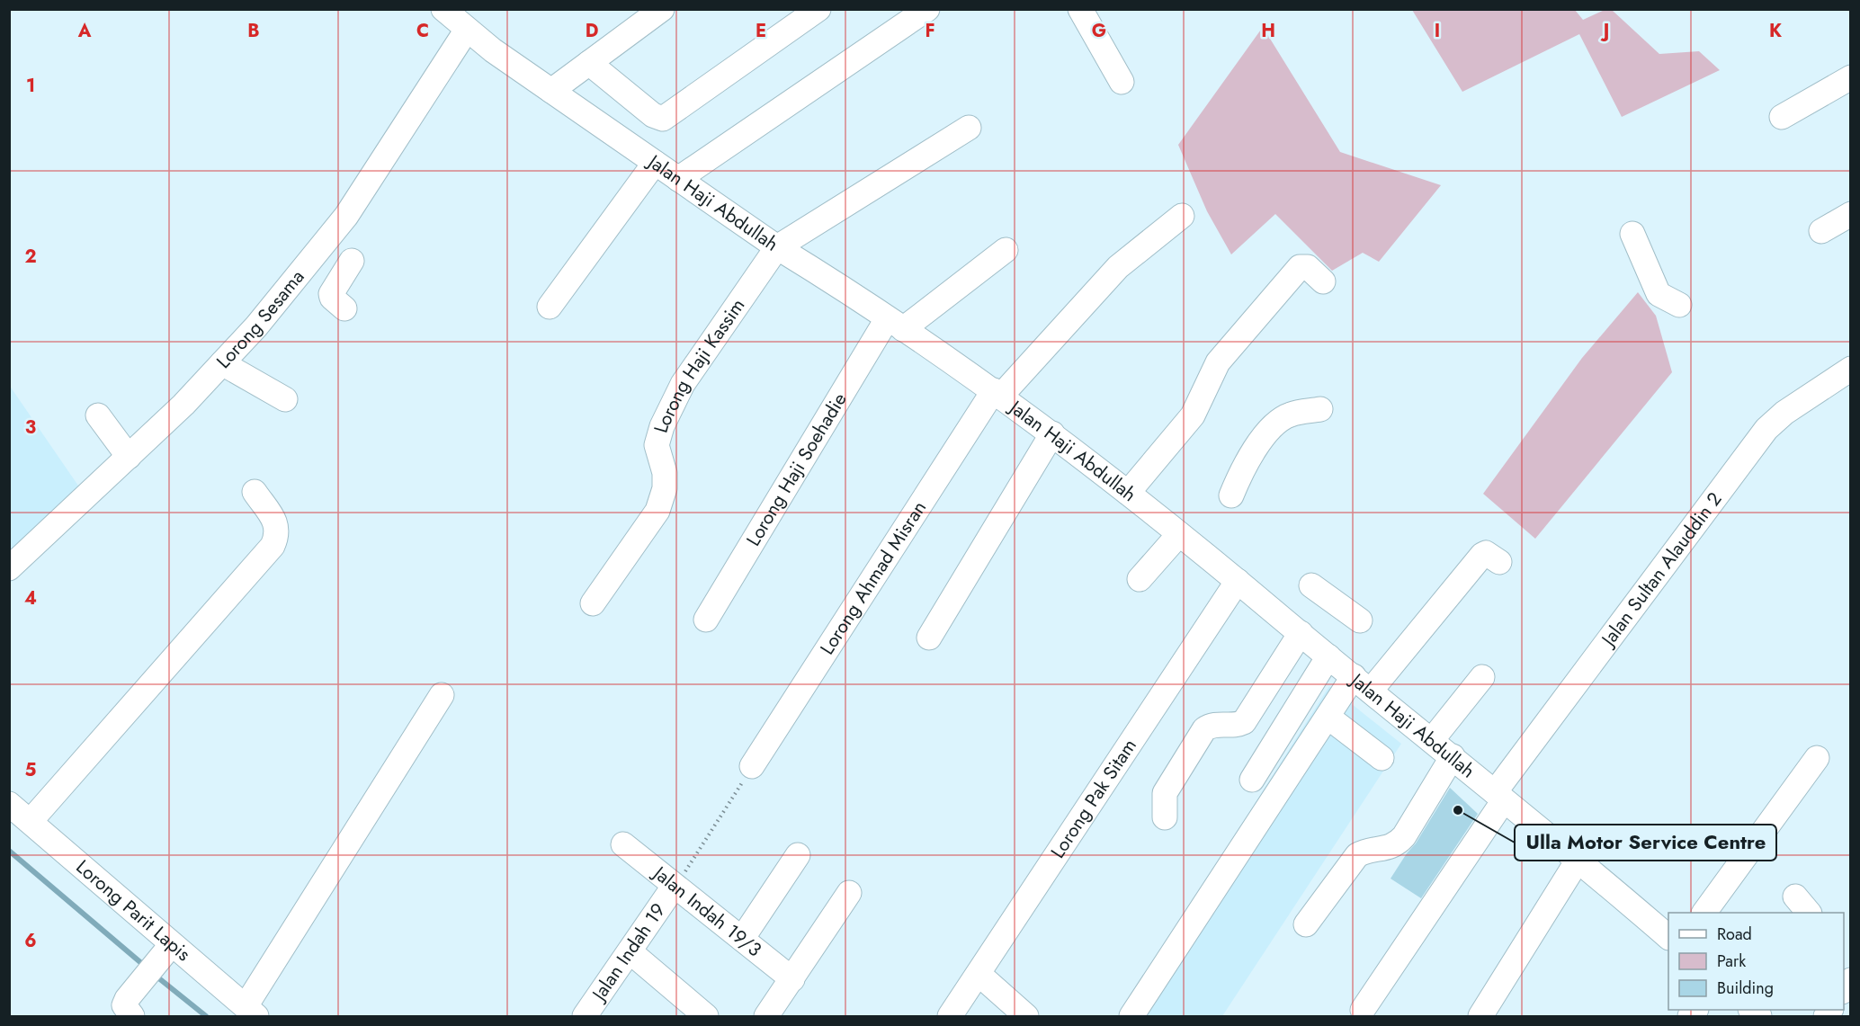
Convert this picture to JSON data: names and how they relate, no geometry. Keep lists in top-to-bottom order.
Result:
{
  "streets": {
    "street": [
      "Jalan Haji Abdullah",
      "Lorong Sesama",
      "Lorong Haji Kassim",
      "Lorong Haji Soehadie",
      "Jalan Sultan Alauddin 2",
      "Lorong Ahmad Misran",
      "Lorong Pak Sitam",
      "Lorong Parit Lapis",
      "Jalan Indah 19/3",
      "Jalan Indah 19"
    ]
  },
  "crossings": [
    ["Jalan Haji Abdullah", "Lorong Sesama"],
    ["Jalan Haji Abdullah", "Lorong Haji Kassim"],
    ["Jalan Haji Abdullah", "Lorong Haji Soehadie"],
    ["Jalan Haji Abdullah", "Jalan Sultan Alauddin 2"],
    ["Jalan Haji Abdullah", "Lorong Ahmad Misran"],
    ["Jalan Haji Abdullah", "Lorong Pak Sitam"],
    ["Jalan Indah 19/3", "Jalan Indah 19"]
  ],
  "places": ["Ulla Motor Service Centre"],
  "legend": ["Road", "Park", "Building"],
  "grid": {
    "columns": [
      "A",
      "B",
      "C",
      "D",
      "E",
      "F",
      "G",
      "H",
      "I",
      "J",
      "K"
    ],
    "rows": [
      "1",
      "2",
      "3",
      "4",
      "5",
      "6"
    ]
  }
}
